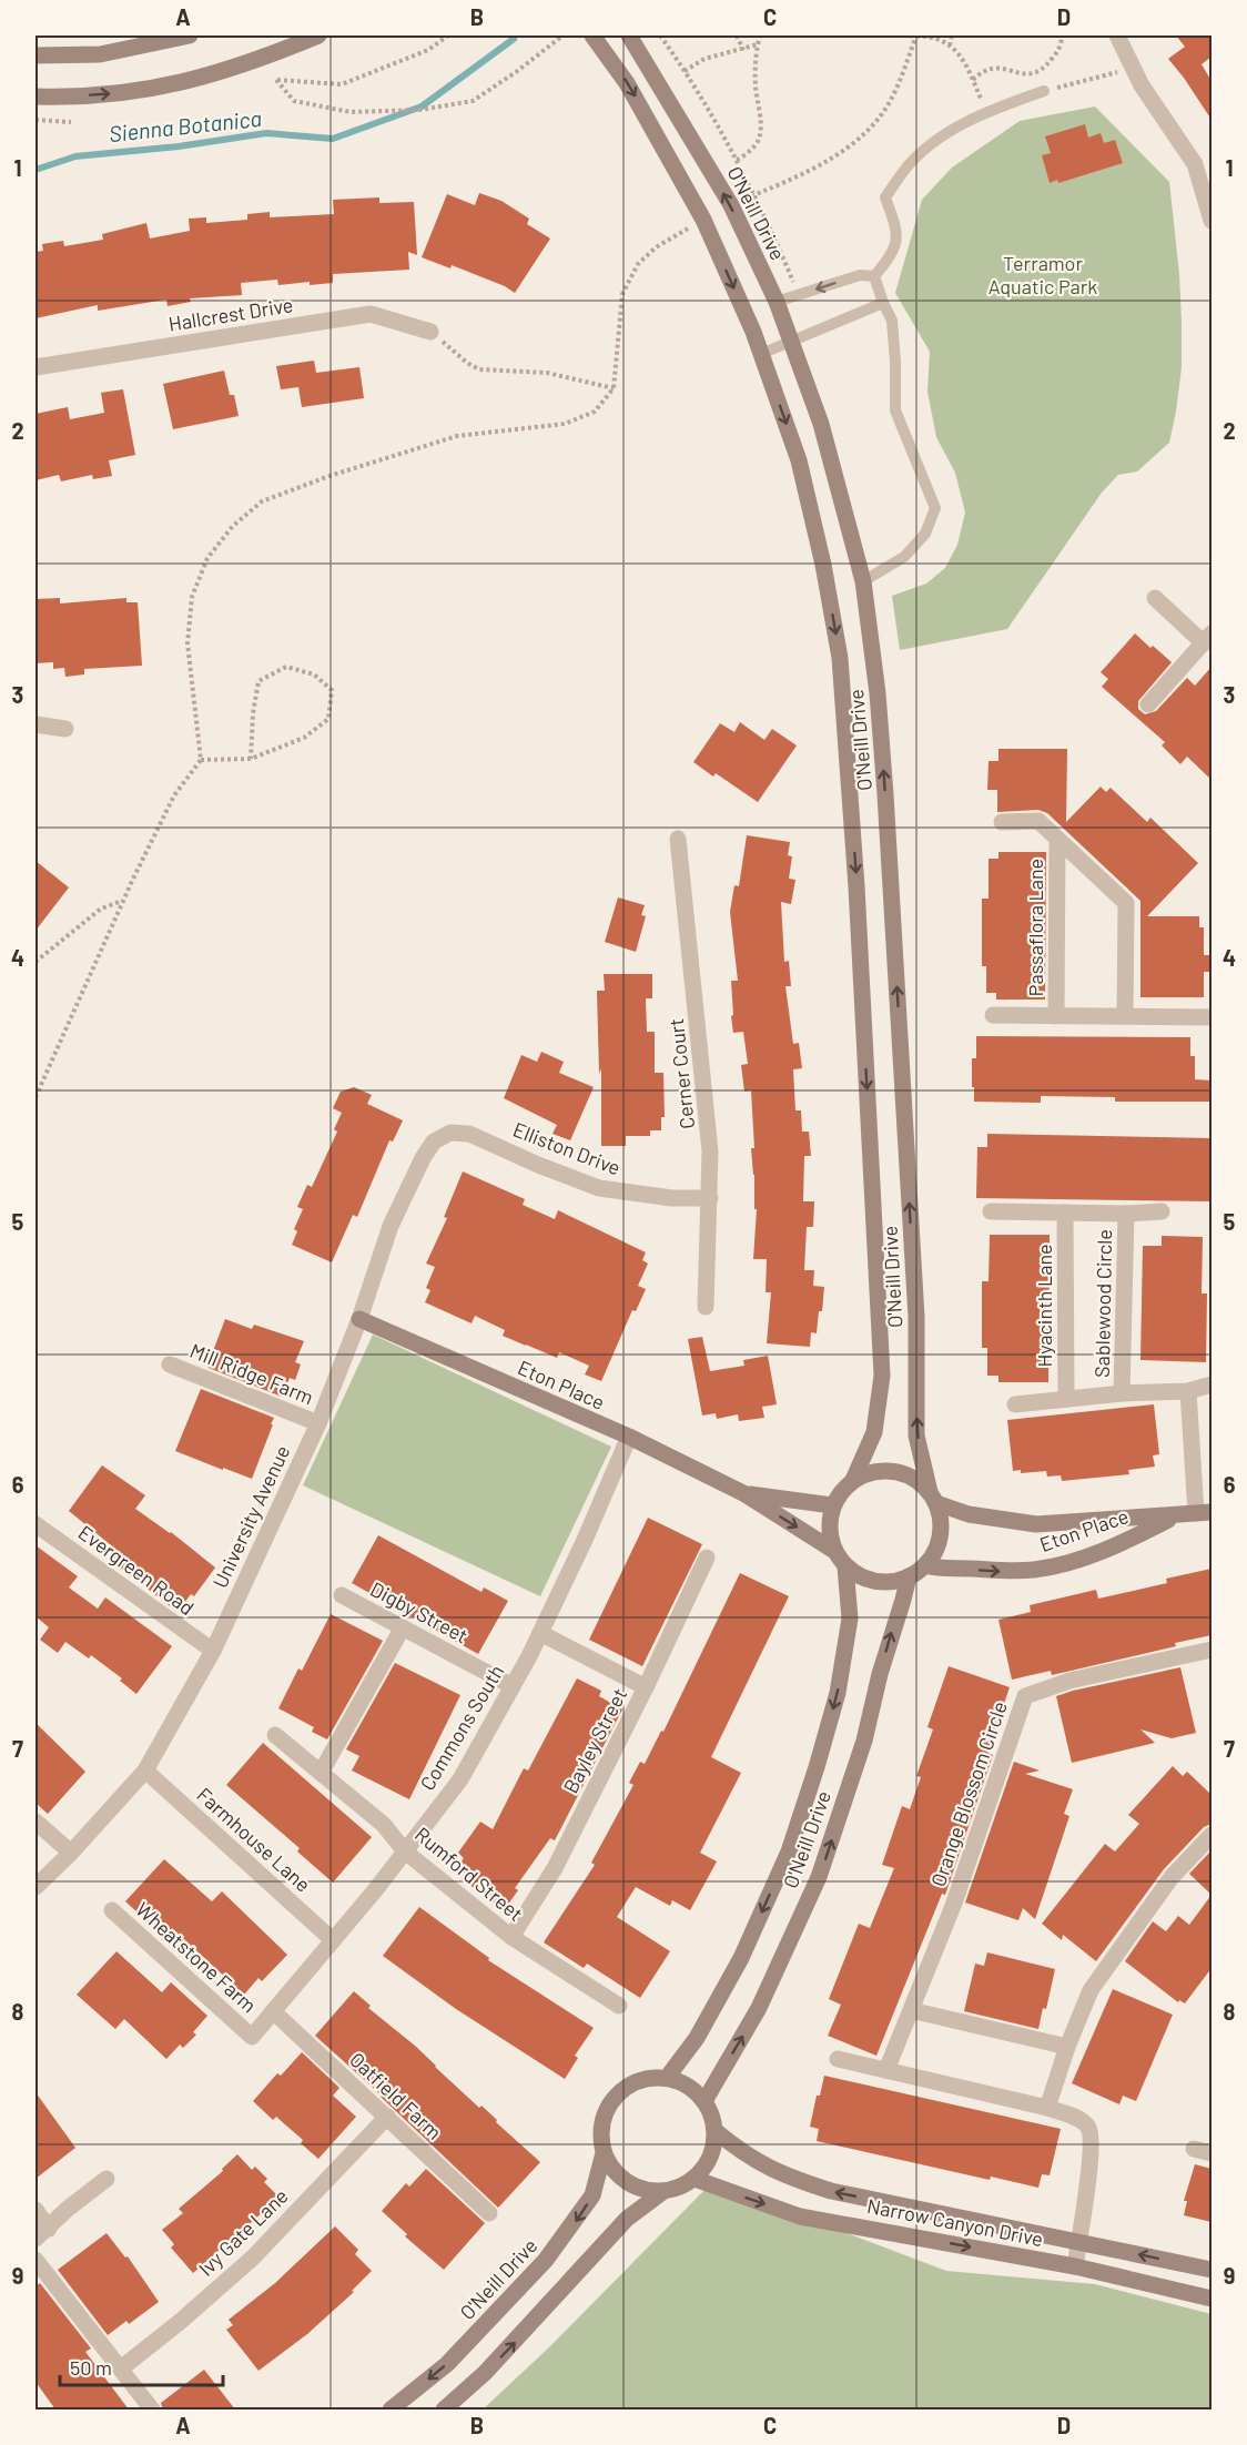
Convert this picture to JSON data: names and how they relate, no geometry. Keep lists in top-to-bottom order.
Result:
{
  "streets": {
    "main road": ["O'Neill Drive", "Eton Place", "Narrow Canyon Drive"],
    "street": [
      "Hallcrest Drive",
      "Passaflora Lane",
      "Cerner Court",
      "Elliston Drive",
      "Sablewood Circle",
      "Hyacinth Lane",
      "Mill Ridge Farm",
      "University Avenue",
      "Evergreen Road",
      "Digby Street",
      "Commons South",
      "Bayley Street",
      "Orange Blossom Circle",
      "Farmhouse Lane",
      "Rumford Street",
      "Wheatstone Farm",
      "Oatfield Farm",
      "Ivy Gate Lane"
    ]
  },
  "crossings": [
    ["O'Neill Drive", "Eton Place"],
    ["O'Neill Drive", "Narrow Canyon Drive"],
    ["Cerner Court", "Elliston Drive"],
    ["Elliston Drive", "University Avenue"],
    ["Sablewood Circle", "Hyacinth Lane"],
    ["Mill Ridge Farm", "University Avenue"],
    ["Eton Place", "University Avenue"],
    ["Eton Place", "Commons South"],
    ["University Avenue", "Evergreen Road"],
    ["University Avenue", "Farmhouse Lane"],
    ["Digby Street", "Commons South"],
    ["Commons South", "Farmhouse Lane"],
    ["Commons South", "Rumford Street"],
    ["Commons South", "Wheatstone Farm"],
    ["Commons South", "Oatfield Farm"],
    ["Bayley Street", "Rumford Street"],
    ["Oatfield Farm", "Ivy Gate Lane"]
  ],
  "water": ["Sienna Botanica"],
  "parks": ["Terramor Aquatic Park"],
  "scale_bar": "50 m",
  "grid": {
    "columns": [
      "A",
      "B",
      "C",
      "D"
    ],
    "rows": [
      "1",
      "2",
      "3",
      "4",
      "5",
      "6",
      "7",
      "8",
      "9"
    ]
  }
}
